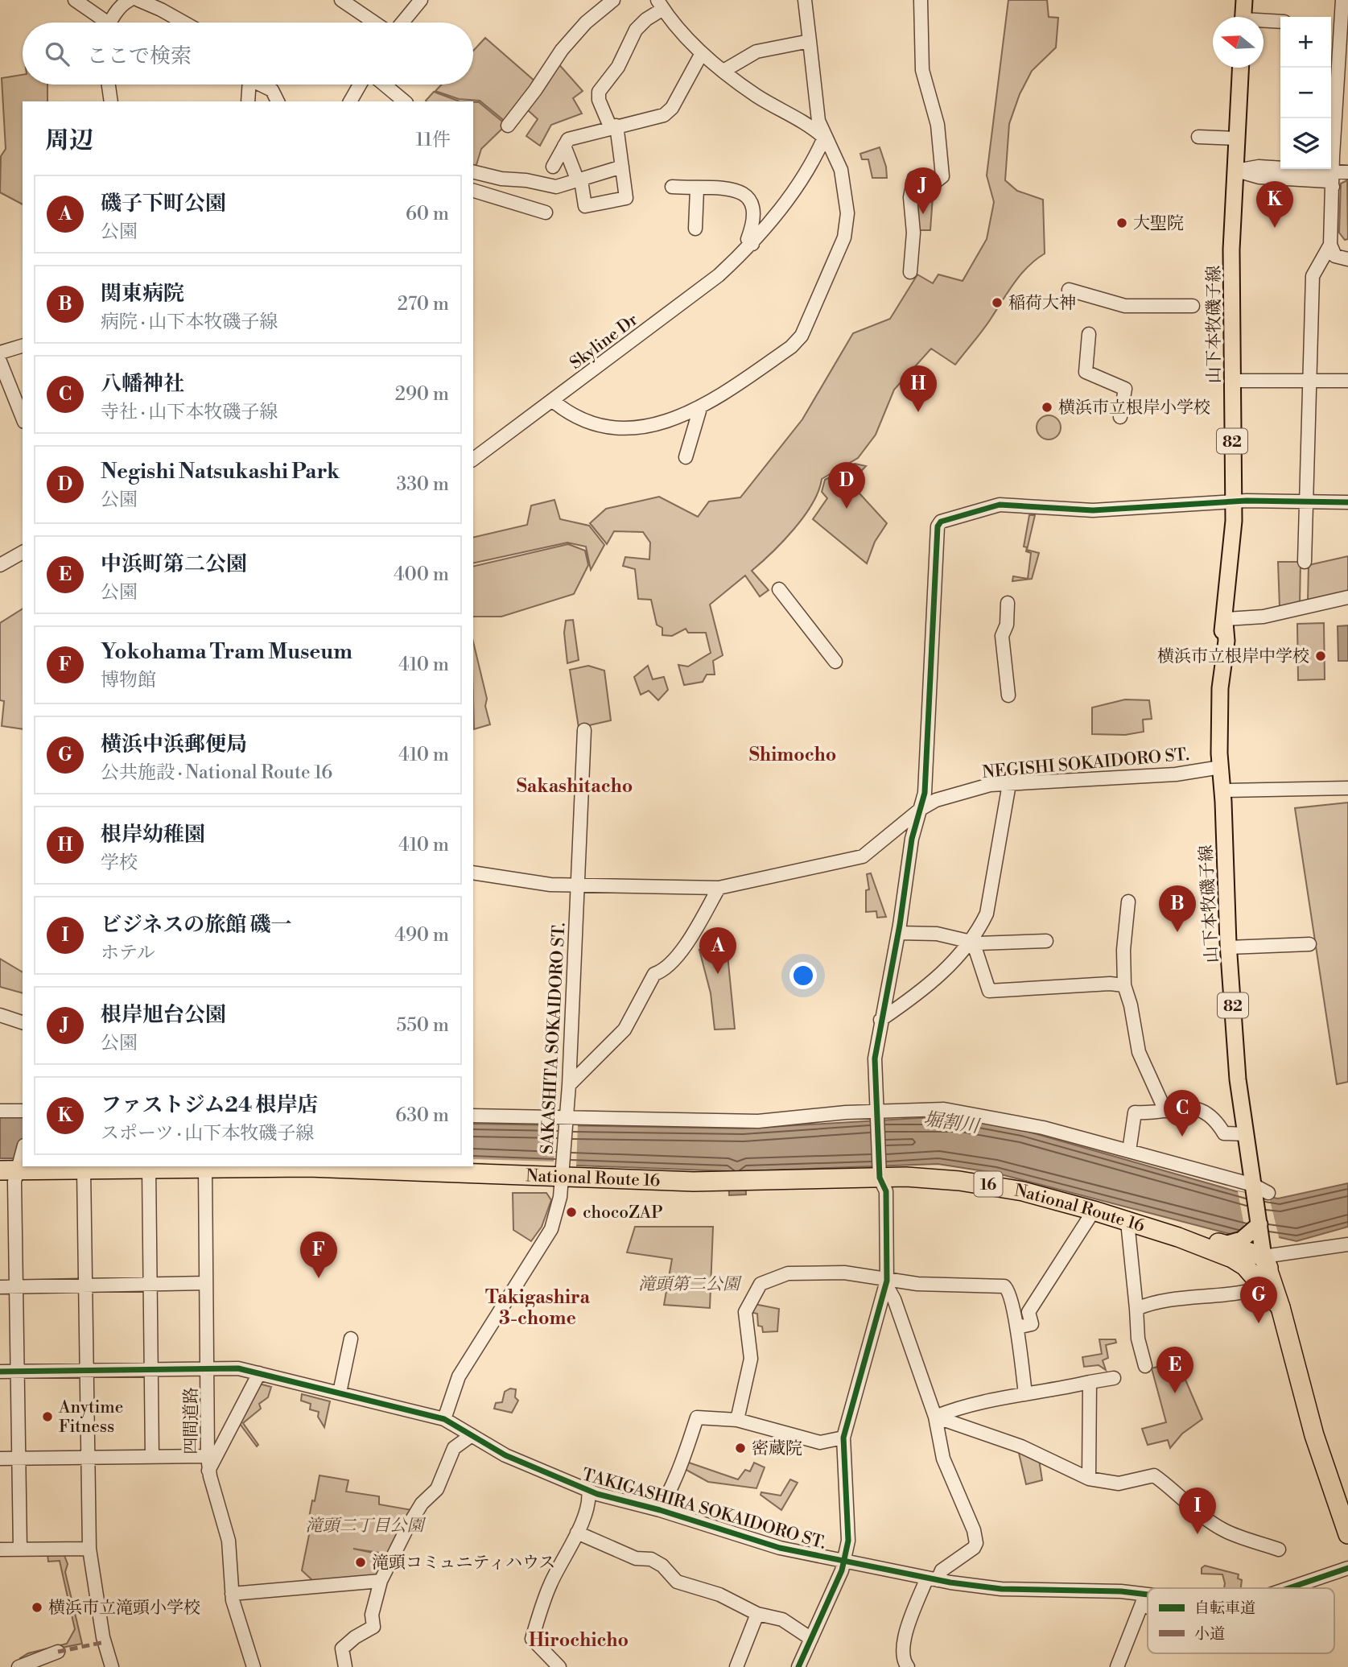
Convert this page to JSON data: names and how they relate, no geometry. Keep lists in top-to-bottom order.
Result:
{
  "streets": {
    "highway": ["National Route 16", "16"],
    "main road": ["山下本牧磯子線", "82"],
    "street": [
      "Skyline Dr",
      "NEGISHI SOKAIDORO ST.",
      "SAKASHITA SOKAIDORO ST.",
      "四間道路",
      "TAKIGASHIRA SOKAIDORO ST."
    ]
  },
  "crossings": [
    ["山下本牧磯子線", "NEGISHI SOKAIDORO ST."],
    ["山下本牧磯子線", "National Route 16"],
    ["NEGISHI SOKAIDORO ST.", "SAKASHITA SOKAIDORO ST."],
    ["SAKASHITA SOKAIDORO ST.", "National Route 16"],
    ["SAKASHITA SOKAIDORO ST.", "TAKIGASHIRA SOKAIDORO ST."],
    ["National Route 16", "四間道路"],
    ["四間道路", "TAKIGASHIRA SOKAIDORO ST."]
  ],
  "districts": [
    "Shimocho",
    "Sakashitacho",
    "Takigashira 3-chome",
    "Hirochicho"
  ],
  "water": ["堀割川"],
  "parks": ["滝頭第二公園", "滝頭二丁目公園"],
  "places": [
    "大聖院",
    "稲荷大神",
    "横浜市立根岸小学校",
    "横浜市立根岸中学校",
    "chocoZAP",
    "Anytime Fitness",
    "密蔵院",
    "滝頭コミュニティハウス",
    "横浜市立滝頭小学校"
  ],
  "legend": ["自転車道", "小道"],
  "north": "left",
  "page": {
    "map_buttons": ["+", "−"],
    "search": "ここで検索",
    "heading": ["周辺", "11件"],
    "pins": [
      "J",
      "K",
      "H",
      "D",
      "B",
      "A",
      "C",
      "F",
      "G",
      "E",
      "I"
    ],
    "list": [
      {
        "mark": "A",
        "name": "磯子下町公園",
        "note": "公園",
        "value": "60 m"
      },
      {
        "mark": "B",
        "name": "関東病院",
        "note": "病院 · 山下本牧磯子線",
        "value": "270 m"
      },
      {
        "mark": "C",
        "name": "八幡神社",
        "note": "寺社 · 山下本牧磯子線",
        "value": "290 m"
      },
      {
        "mark": "D",
        "name": "Negishi Natsukashi Park",
        "note": "公園",
        "value": "330 m"
      },
      {
        "mark": "E",
        "name": "中浜町第二公園",
        "note": "公園",
        "value": "400 m"
      },
      {
        "mark": "F",
        "name": "Yokohama Tram Museum",
        "note": "博物館",
        "value": "410 m"
      },
      {
        "mark": "G",
        "name": "横浜中浜郵便局",
        "note": "公共施設 · National Route 16",
        "value": "410 m"
      },
      {
        "mark": "H",
        "name": "根岸幼稚園",
        "note": "学校",
        "value": "410 m"
      },
      {
        "mark": "I",
        "name": "ビジネスの旅館 磯一",
        "note": "ホテル",
        "value": "490 m"
      },
      {
        "mark": "J",
        "name": "根岸旭台公園",
        "note": "公園",
        "value": "550 m"
      },
      {
        "mark": "K",
        "name": "ファストジム24 根岸店",
        "note": "スポーツ · 山下本牧磯子線",
        "value": "630 m"
      }
    ]
  }
}
